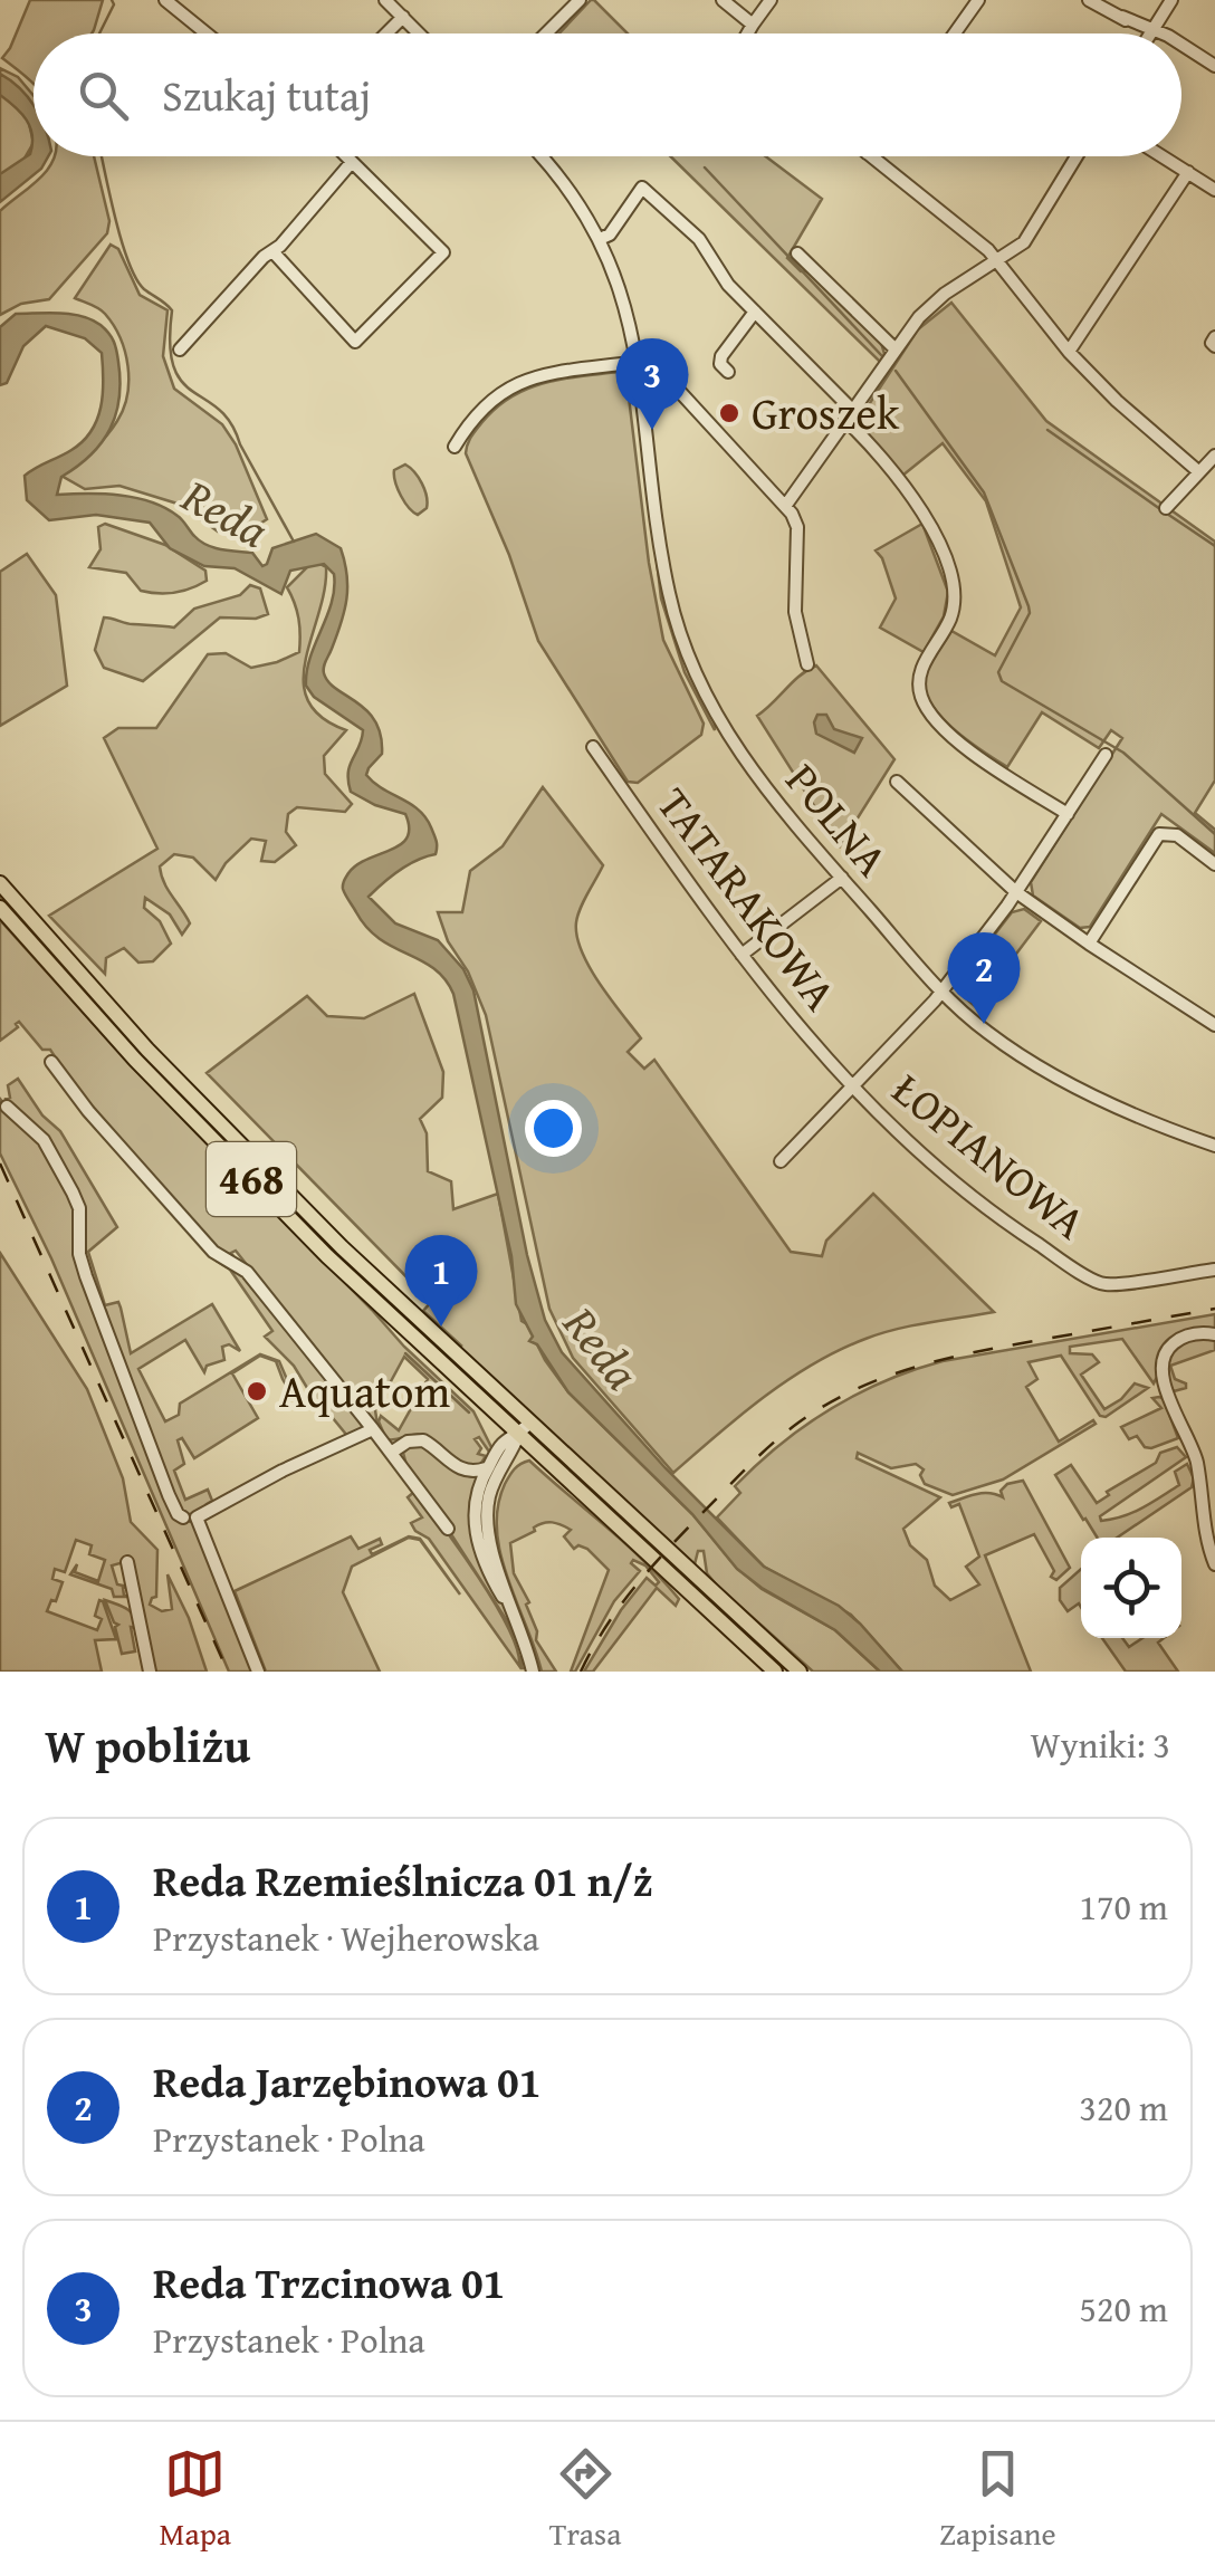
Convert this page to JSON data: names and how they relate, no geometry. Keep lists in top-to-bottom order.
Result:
{
  "streets": {
    "main road": ["468"],
    "street": ["POLNA", "TATARAKOWA", "ŁOPIANOWA"]
  },
  "crossings": [
    ["TATARAKOWA", "ŁOPIANOWA"]
  ],
  "water": ["Reda"],
  "places": ["Groszek", "Aquatom"],
  "page": {
    "search": "Szukaj tutaj",
    "pins": ["3", "2", "1"],
    "heading": ["W pobliżu", "Wyniki: 3"],
    "list": [
      {
        "mark": "1",
        "name": "Reda Rzemieślnicza 01 n/ż",
        "note": "Przystanek · Wejherowska",
        "value": "170 m"
      },
      {
        "mark": "2",
        "name": "Reda Jarzębinowa 01",
        "note": "Przystanek · Polna",
        "value": "320 m"
      },
      {
        "mark": "3",
        "name": "Reda Trzcinowa 01",
        "note": "Przystanek · Polna",
        "value": "520 m"
      }
    ],
    "nav": ["Mapa", "Trasa", "Zapisane"]
  }
}
